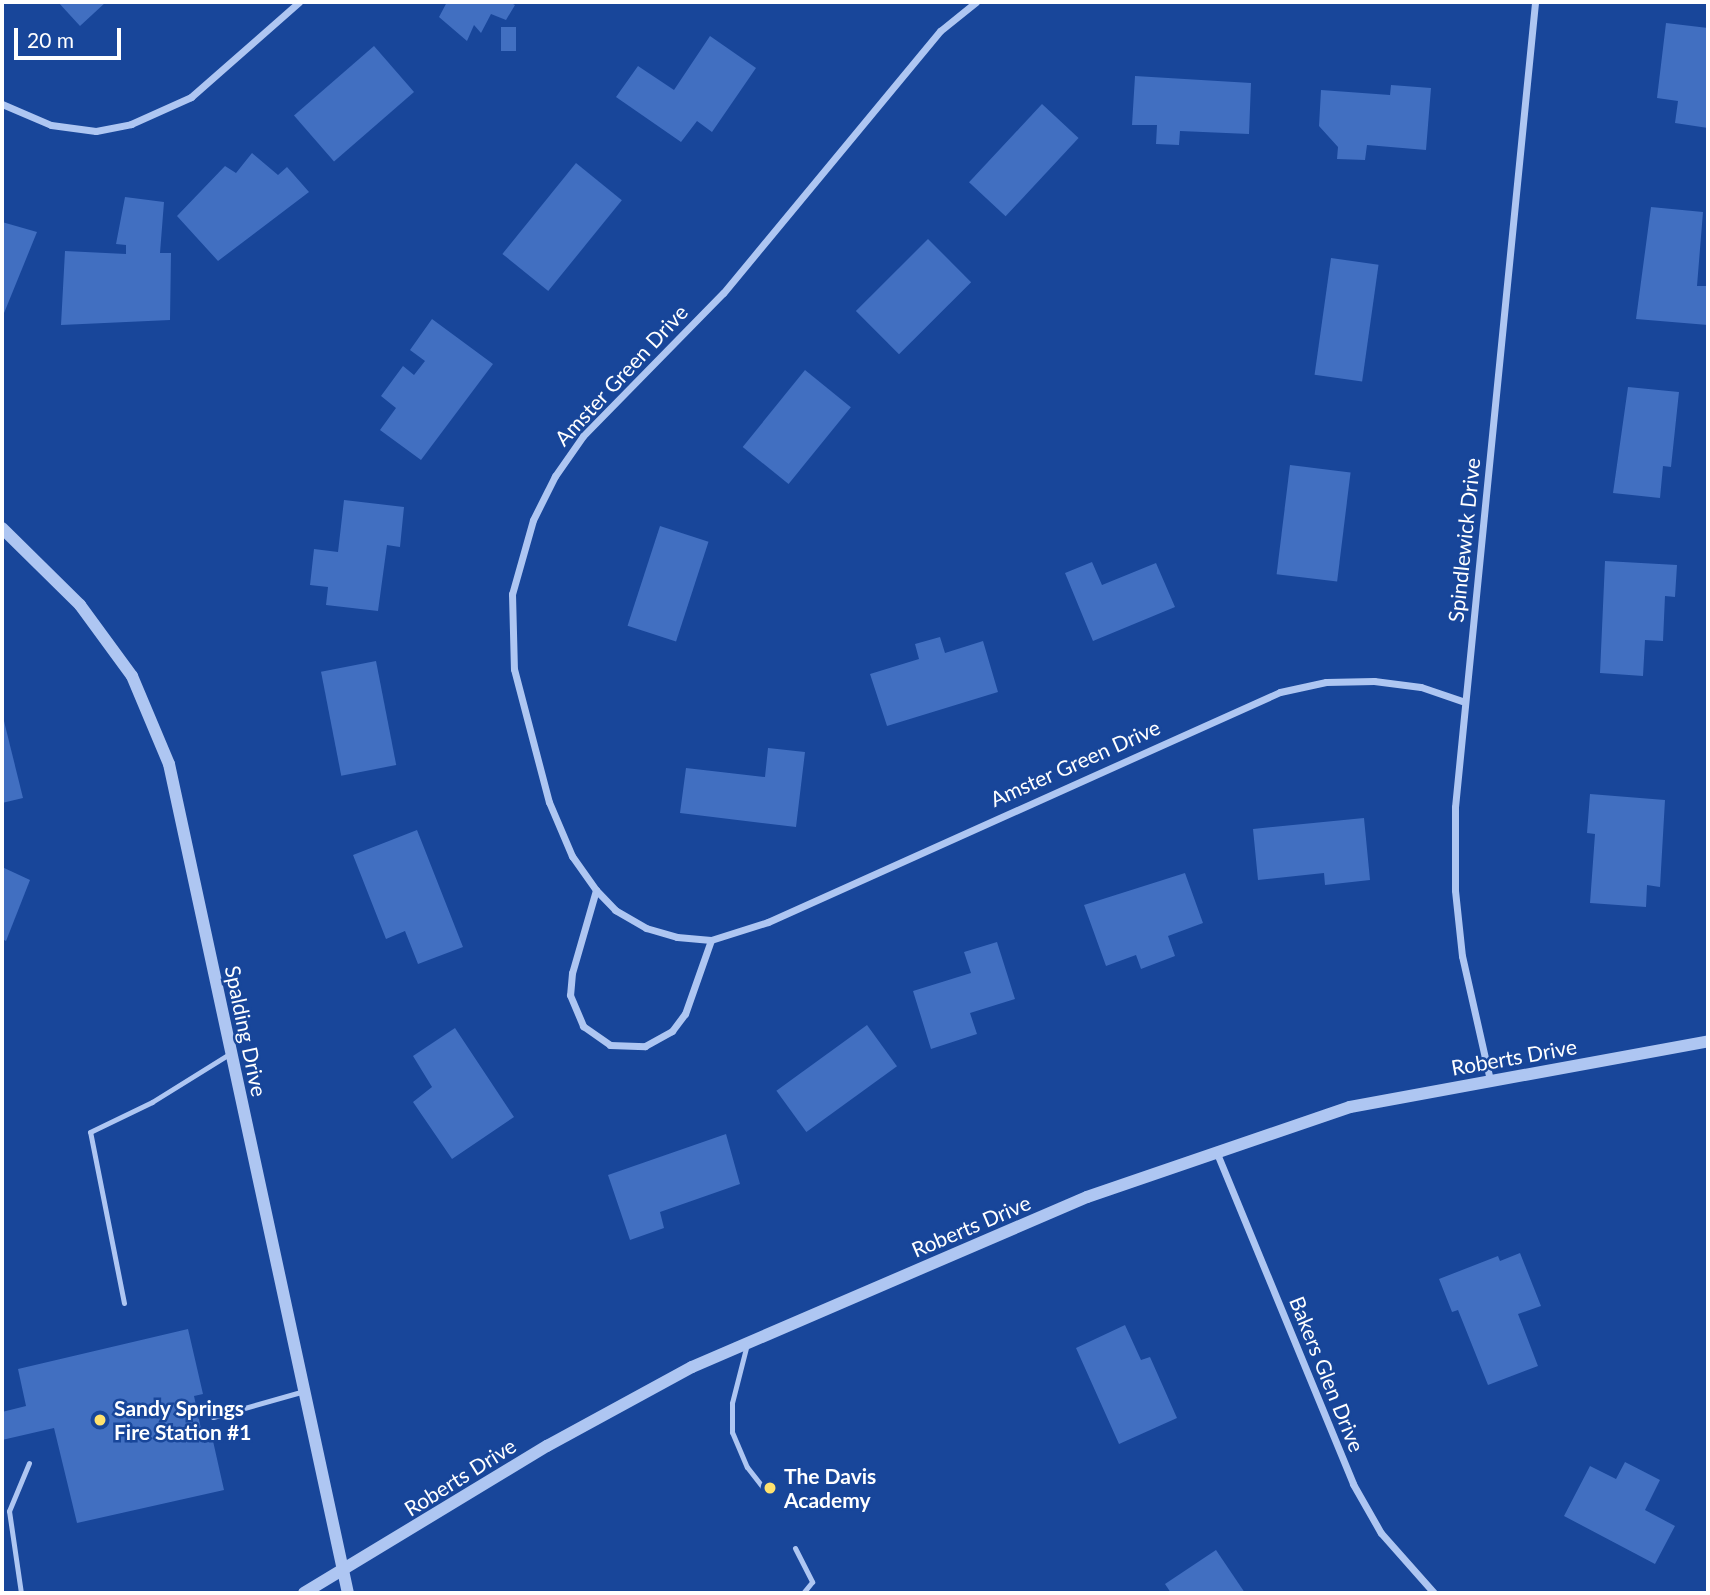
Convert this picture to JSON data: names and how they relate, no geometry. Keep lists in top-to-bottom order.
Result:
{
  "streets": {
    "street": [
      "Amster Green Drive",
      "Spindlewick Drive",
      "Spalding Drive",
      "Roberts Drive",
      "Bakers Glen Drive"
    ]
  },
  "crossings": [
    ["Amster Green Drive", "Spindlewick Drive"],
    ["Spindlewick Drive", "Roberts Drive"],
    ["Spalding Drive", "Roberts Drive"],
    ["Roberts Drive", "Bakers Glen Drive"]
  ],
  "places": ["Sandy Springs Fire Station #1", "The Davis Academy"],
  "scale_bar": "20 m"
}
